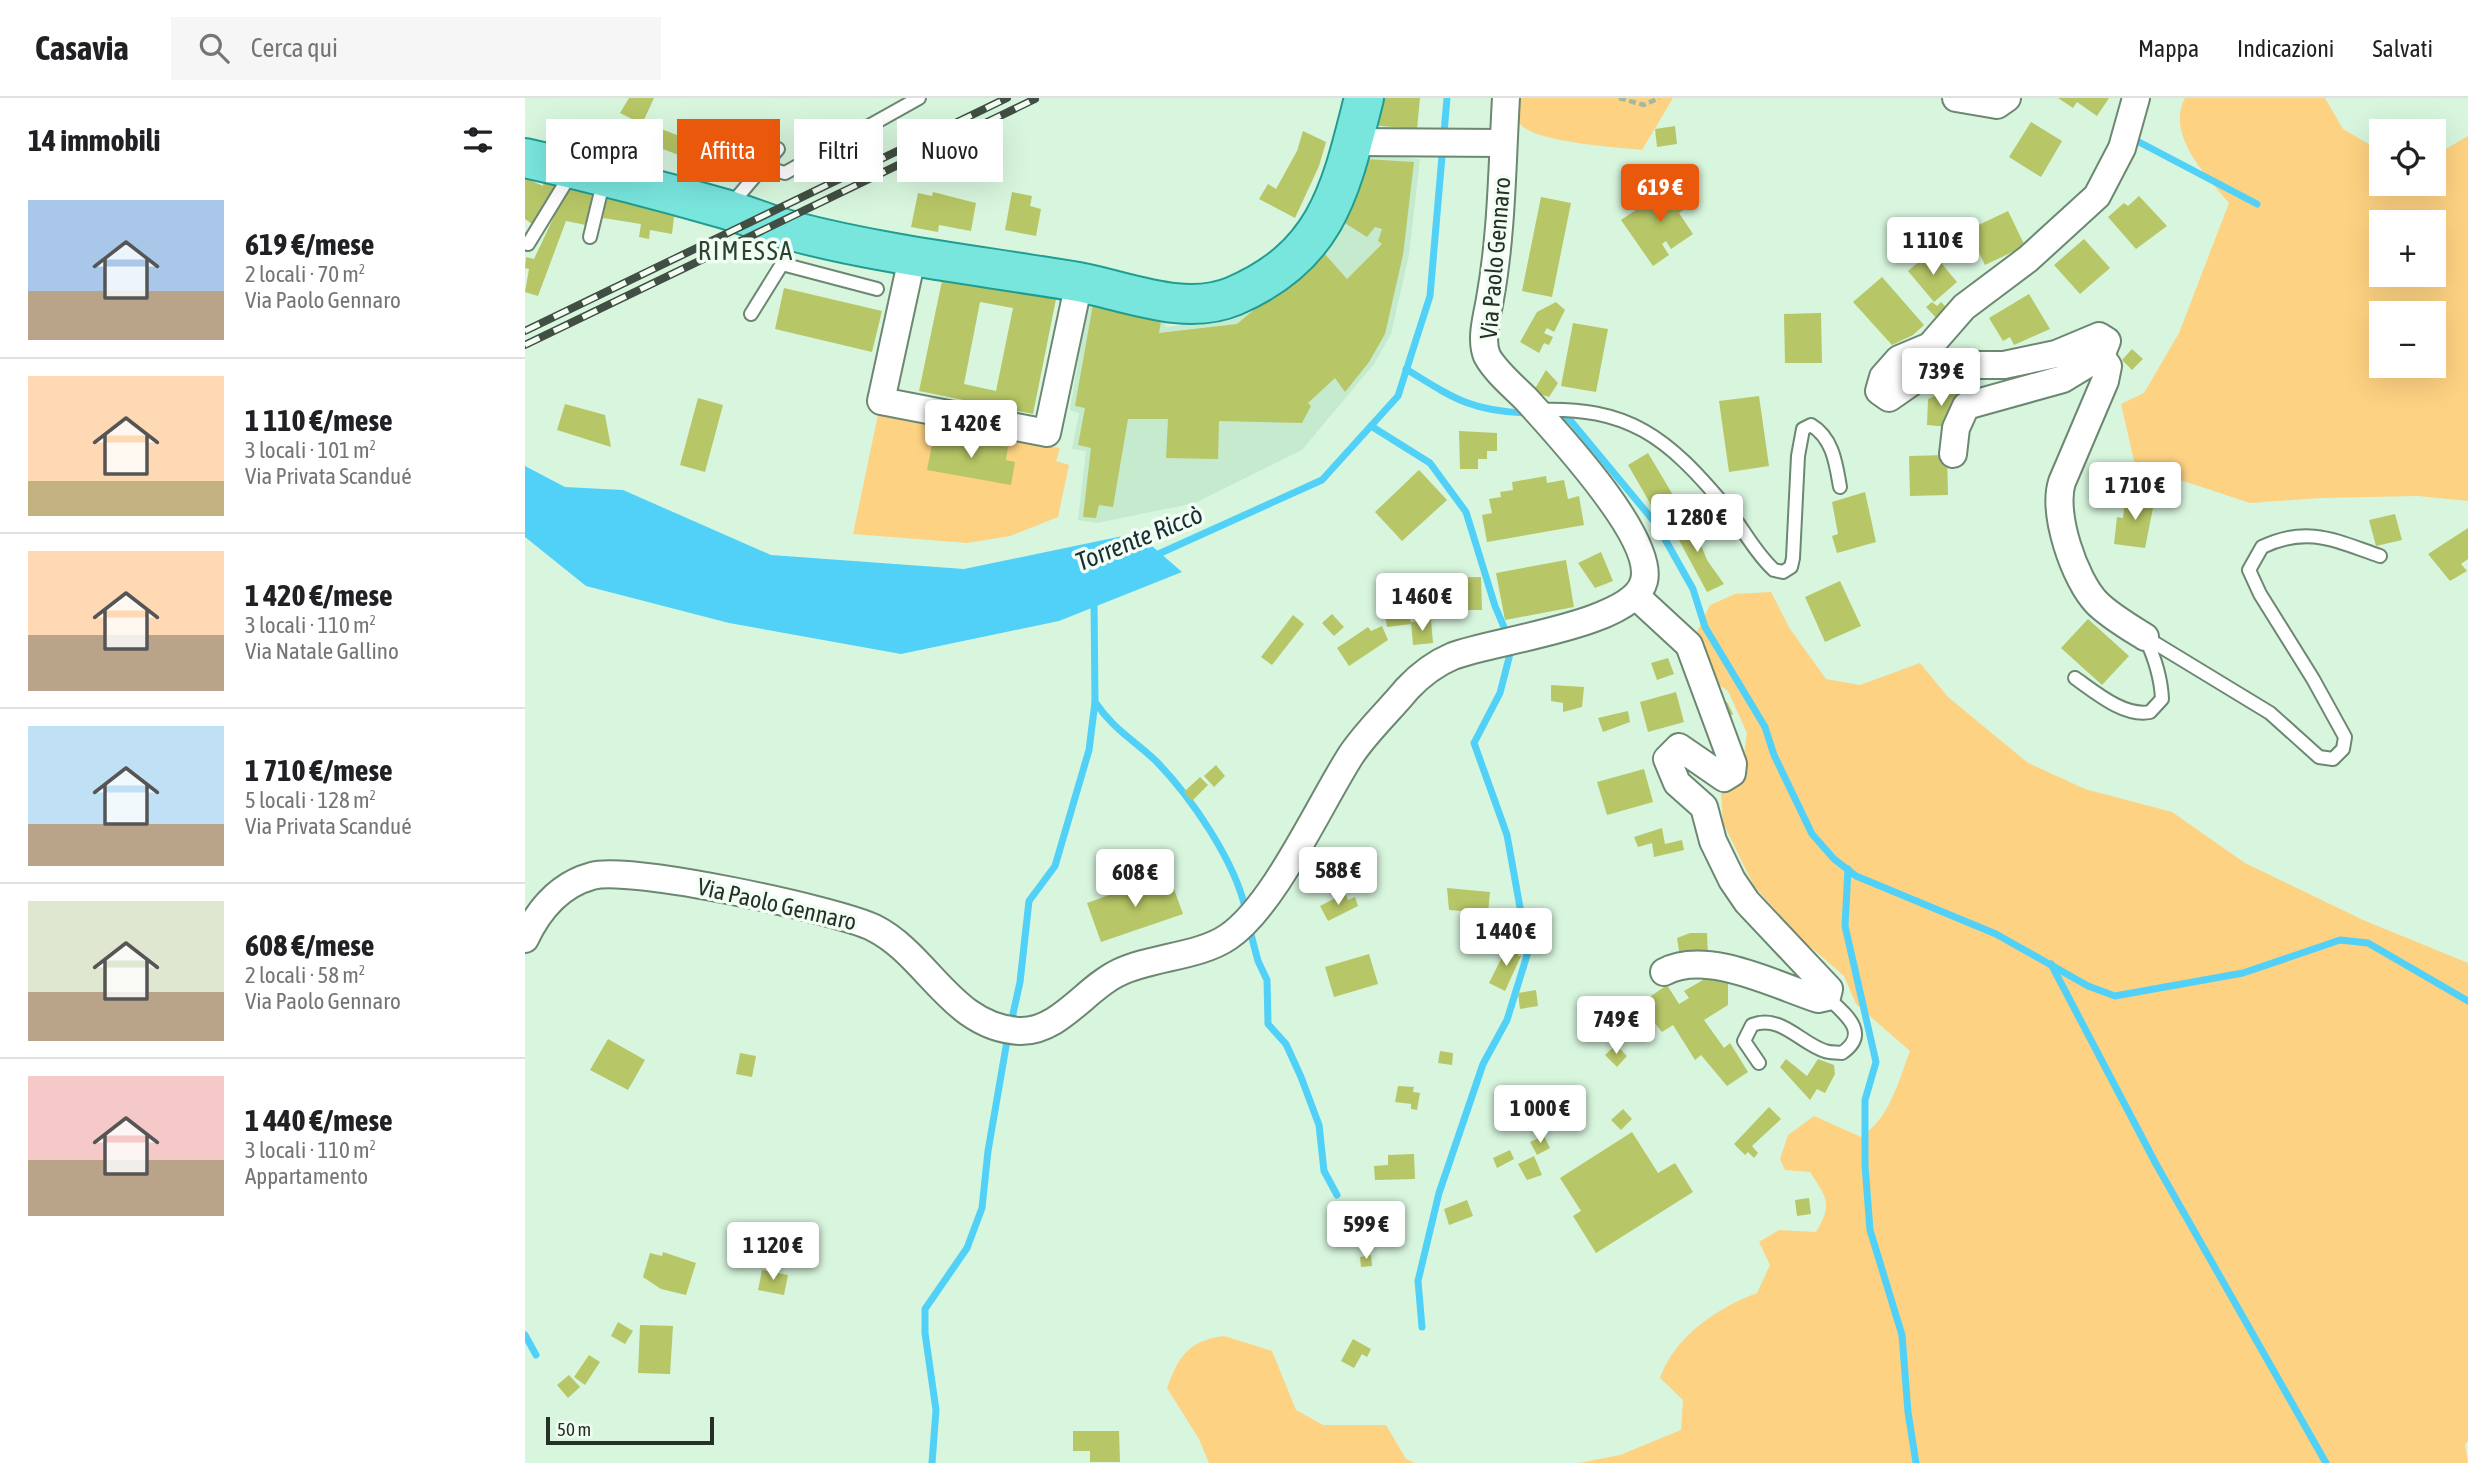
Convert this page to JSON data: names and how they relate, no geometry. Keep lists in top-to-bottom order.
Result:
{
  "streets": {
    "street": ["Via Paolo Gennaro"]
  },
  "districts": ["RIMESSA"],
  "water": ["Torrente Riccò"],
  "scale_bar": "50 m",
  "page": {
    "header": "Casavia",
    "search": "Cerca qui",
    "nav": ["Mappa", "Indicazioni", "Salvati"],
    "heading": "14 immobili",
    "map_buttons": ["+", "−"],
    "chip": [
      "Compra",
      "Affitta",
      "Filtri",
      "Nuovo"
    ],
    "price": [
      "619 €",
      "1 110 €",
      "739 €",
      "1 420 €",
      "1 710 €",
      "1 280 €",
      "1 460 €",
      "588 €",
      "608 €",
      "1 440 €",
      "749 €",
      "1 000 €",
      "599 €",
      "1 120 €"
    ],
    "list": [
      {
        "name": "619 €/mese",
        "note": "2 locali · 70 m² · Via Paolo Gennaro"
      },
      {
        "name": "1 110 €/mese",
        "note": "3 locali · 101 m² · Via Privata Scandué"
      },
      {
        "name": "1 420 €/mese",
        "note": "3 locali · 110 m² · Via Natale Gallino"
      },
      {
        "name": "1 710 €/mese",
        "note": "5 locali · 128 m² · Via Privata Scandué"
      },
      {
        "name": "608 €/mese",
        "note": "2 locali · 58 m² · Via Paolo Gennaro"
      },
      {
        "name": "1 440 €/mese",
        "note": "3 locali · 110 m² · Appartamento"
      }
    ],
    "scale": "50 m"
  }
}
